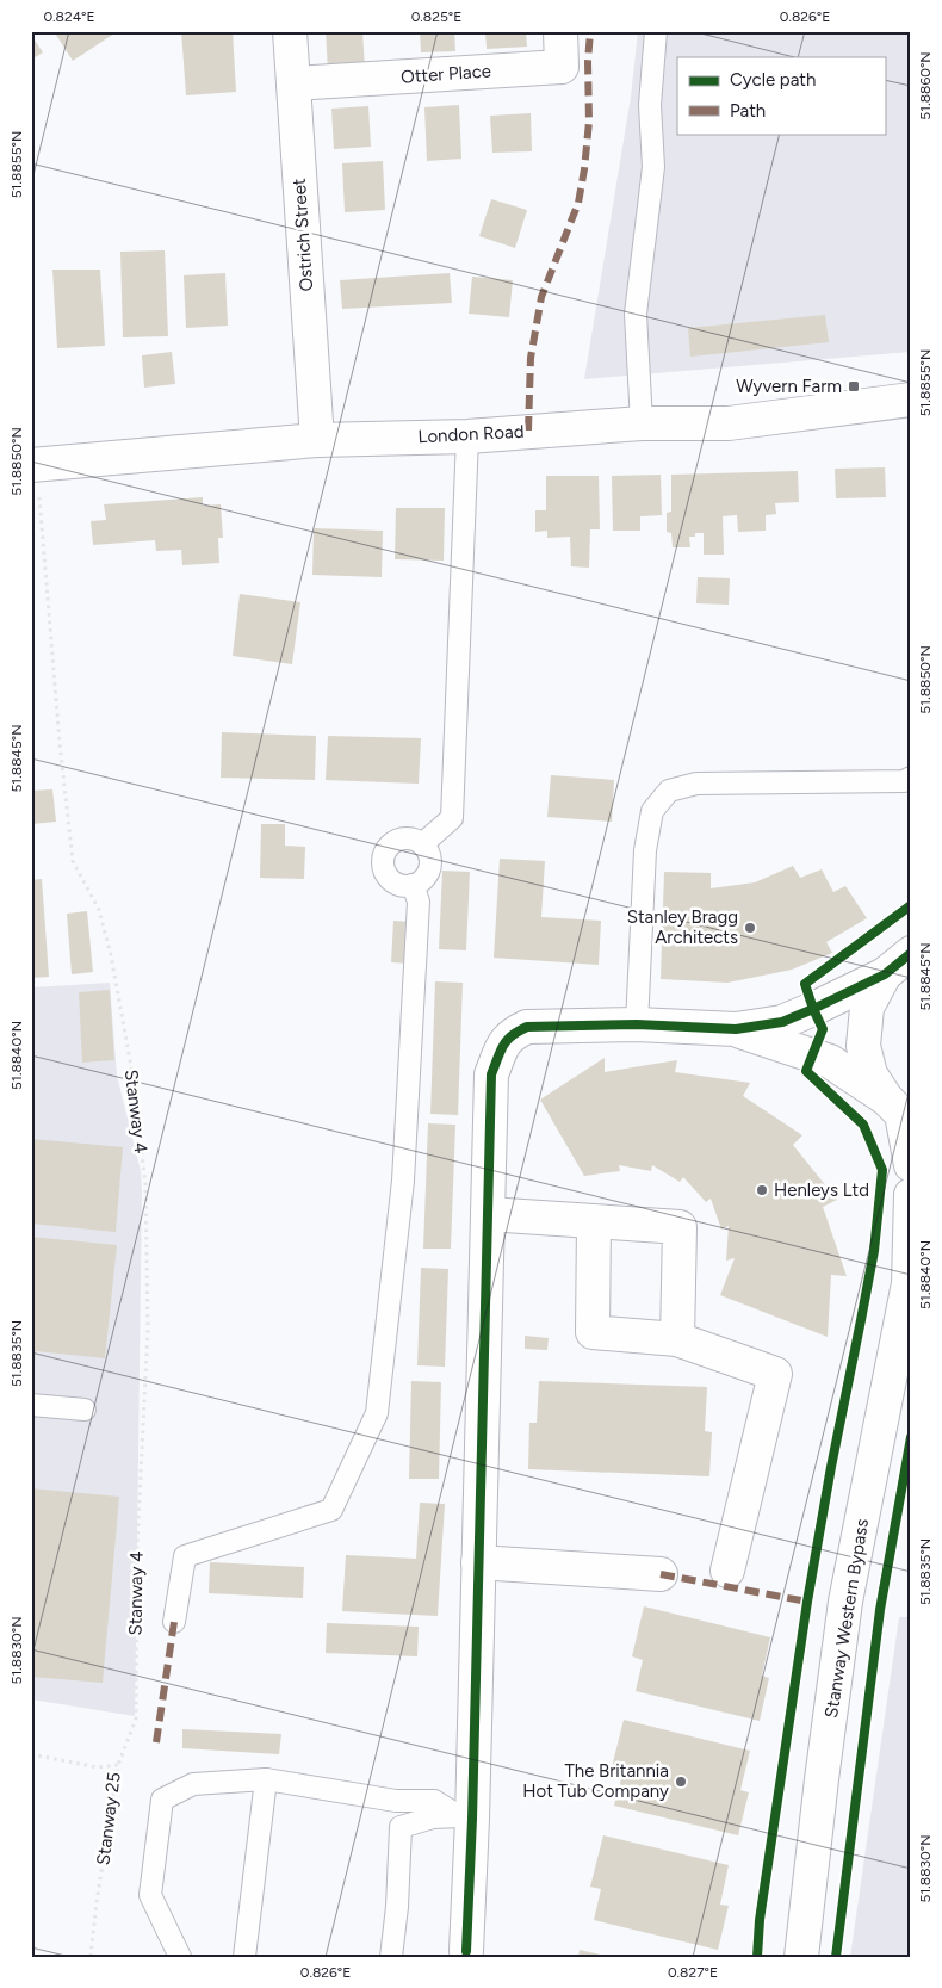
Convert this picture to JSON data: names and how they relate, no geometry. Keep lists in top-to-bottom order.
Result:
{
  "streets": {
    "street": [
      "Otter Place",
      "Ostrich Street",
      "London Road",
      "Stanway Western Bypass"
    ],
    "path": ["Stanway 4", "Stanway 25"]
  },
  "crossings": [
    ["Otter Place", "Ostrich Street"],
    ["Ostrich Street", "London Road"],
    ["London Road", "Stanway 4"],
    ["Stanway 4", "Stanway 25"]
  ],
  "places": {
    "transit": ["Wyvern Farm"],
    "other": ["Stanley Bragg Architects", "Henleys Ltd", "The Britannia Hot Tub Company"]
  },
  "legend": ["Cycle path", "Path"],
  "coordinates": [
    "0.824°E",
    "0.825°E",
    "0.826°E",
    "51.8860°N",
    "51.8855°N",
    "51.8850°N",
    "51.8845°N",
    "51.8840°N",
    "51.8835°N",
    "51.8830°N",
    "0.827°E"
  ]
}
